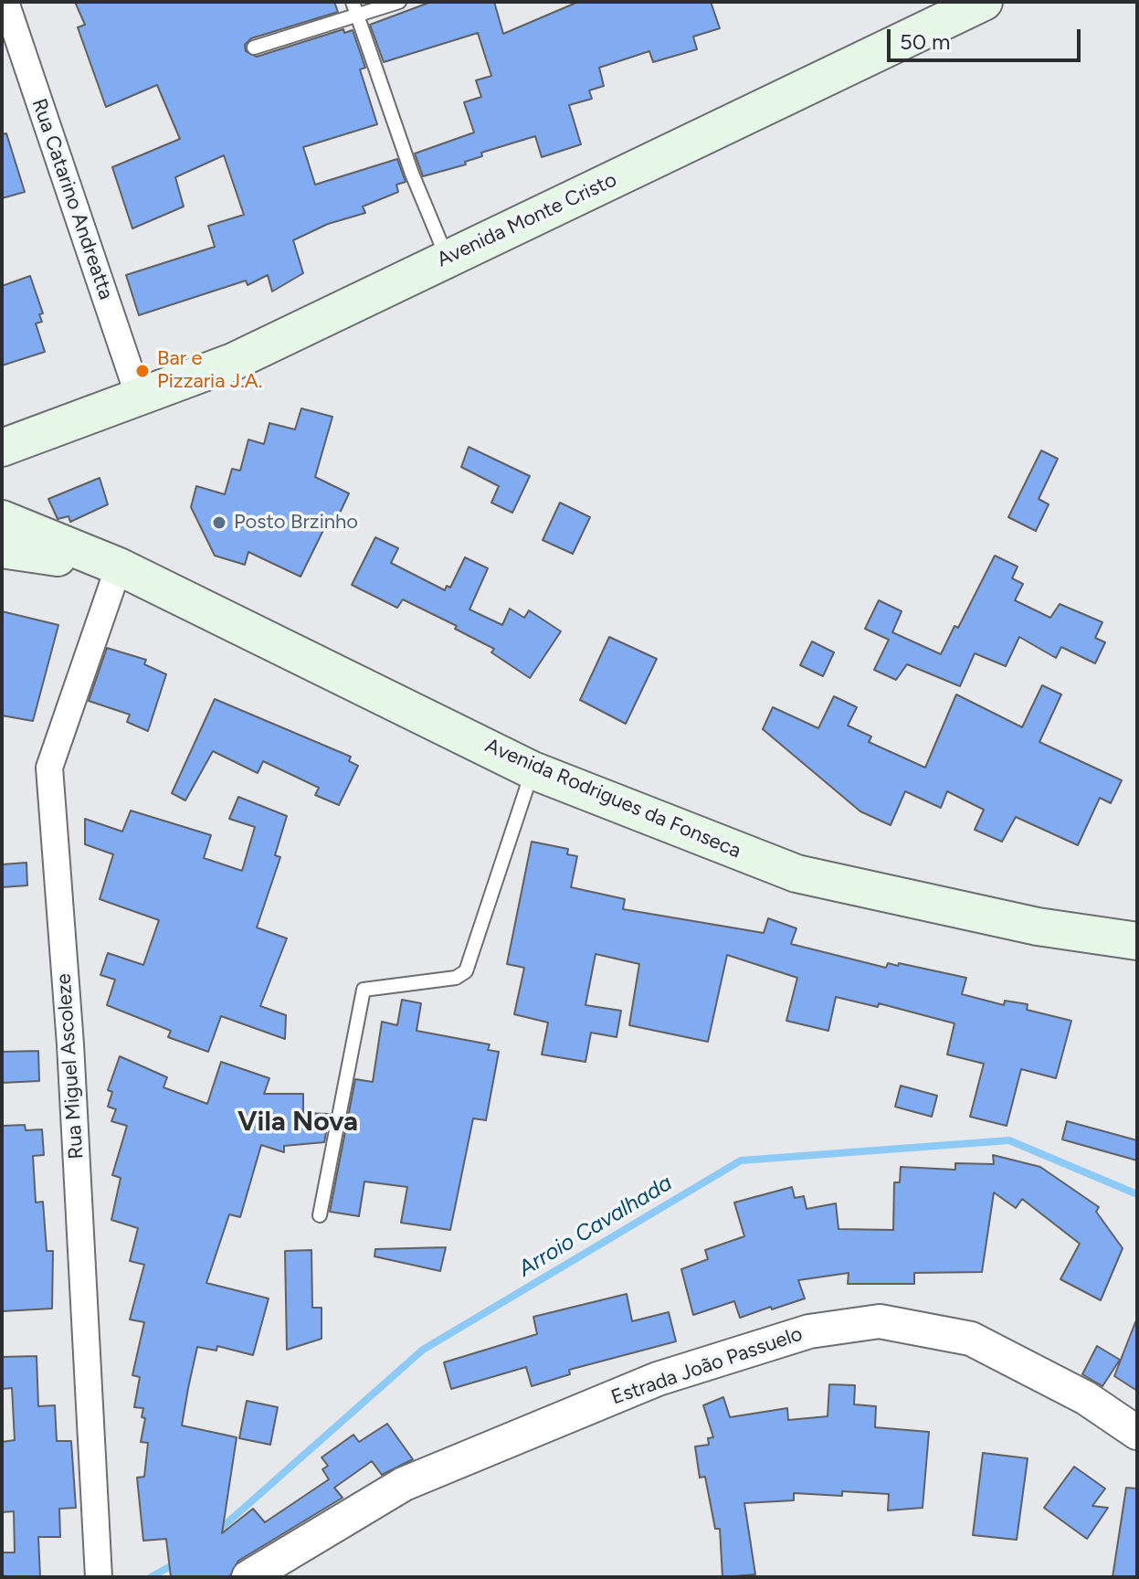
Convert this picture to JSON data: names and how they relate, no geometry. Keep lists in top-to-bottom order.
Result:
{
  "streets": {
    "main road": ["Avenida Monte Cristo", "Avenida Rodrigues da Fonseca"],
    "street": ["Rua Catarino Andreatta", "Rua Miguel Ascoleze", "Estrada João Passuelo"]
  },
  "crossings": [
    ["Rua Catarino Andreatta", "Avenida Monte Cristo"],
    ["Avenida Rodrigues da Fonseca", "Rua Miguel Ascoleze"]
  ],
  "districts": ["Vila Nova"],
  "water": ["Arroio Cavalhada"],
  "places": ["Bar e Pizzaria J.A.", "Posto Brzinho"],
  "scale_bar": "50 m"
}
